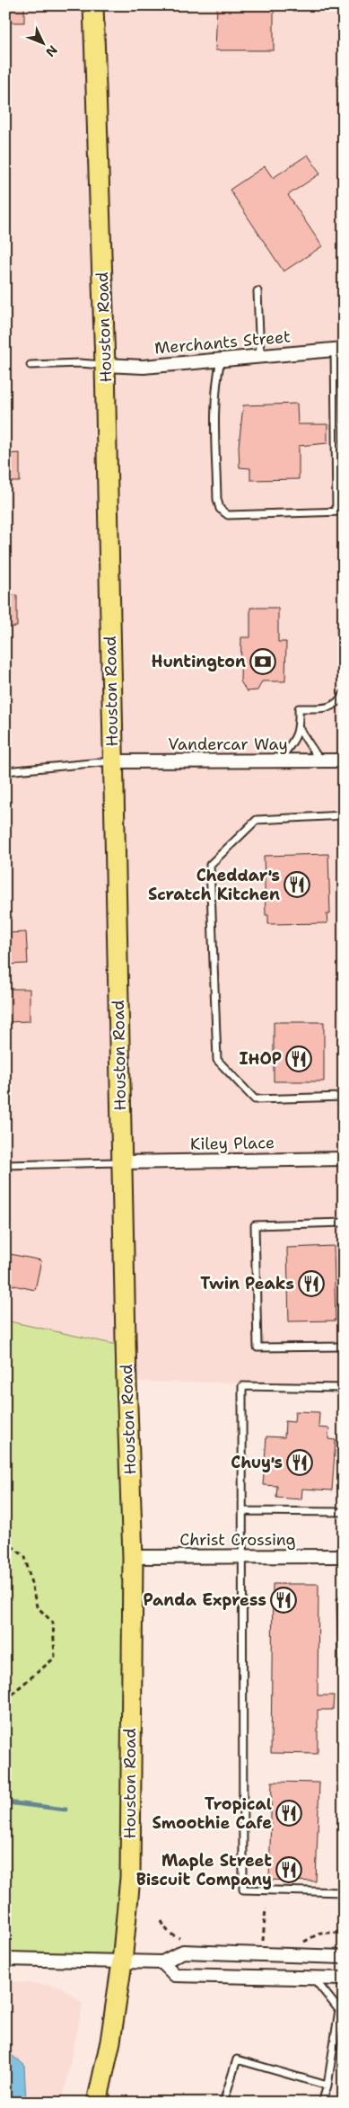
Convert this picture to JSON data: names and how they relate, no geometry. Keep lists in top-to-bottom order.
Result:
{
  "streets": {
    "main road": ["Houston Road"],
    "street": [
      "Merchants Street",
      "Vandercar Way",
      "Kiley Place",
      "Christ Crossing"
    ]
  },
  "crossings": [
    ["Houston Road", "Merchants Street"],
    ["Houston Road", "Vandercar Way"],
    ["Houston Road", "Kiley Place"],
    ["Houston Road", "Christ Crossing"]
  ],
  "places": {
    "bank": ["Huntington"],
    "restaurant": [
      "Cheddar's Scratch Kitchen",
      "IHOP",
      "Twin Peaks",
      "Chuy's",
      "Panda Express",
      "Tropical Smoothie Cafe",
      "Maple Street Biscuit Company"
    ]
  },
  "north": "bottom right"
}
